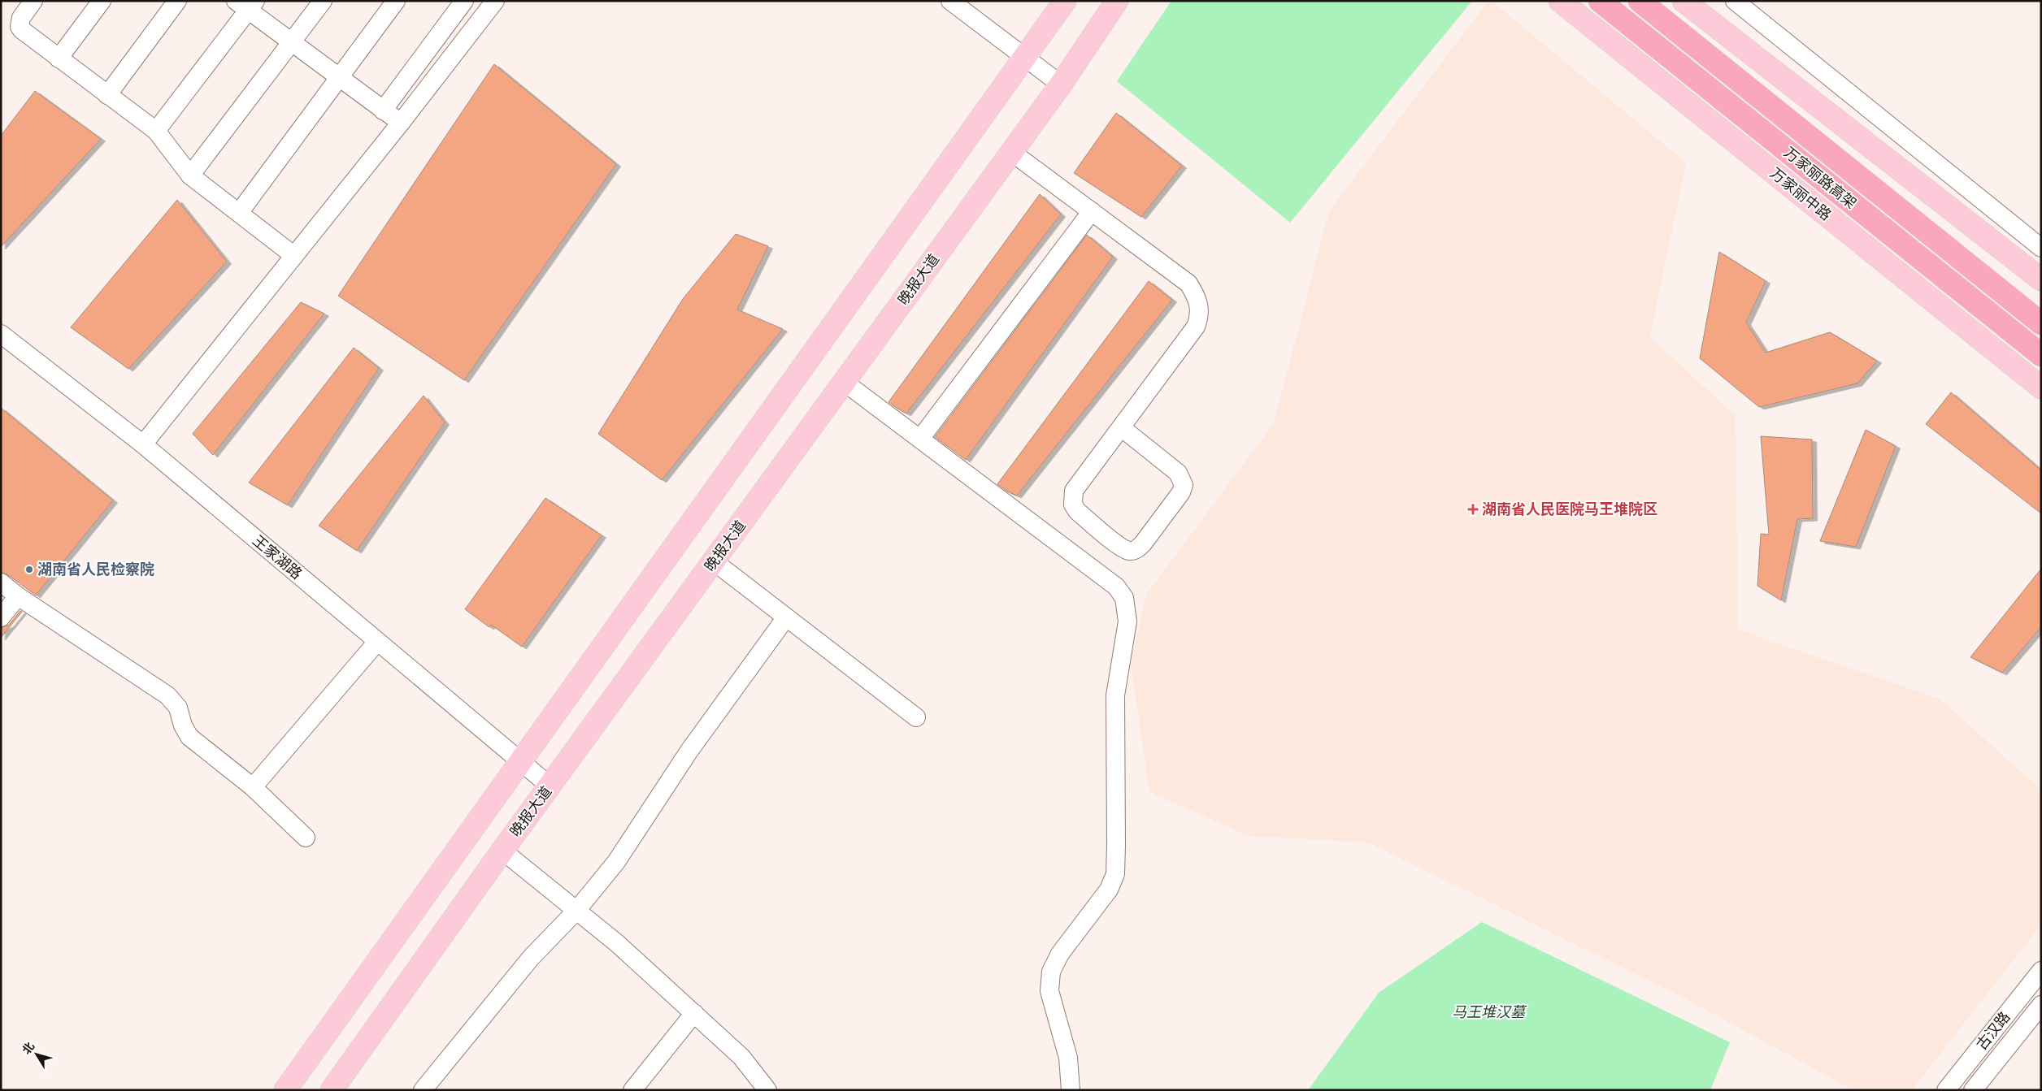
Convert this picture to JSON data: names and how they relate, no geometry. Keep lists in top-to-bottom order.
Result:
{
  "streets": {
    "highway": ["万家丽路高架"],
    "main road": ["万家丽中路", "晚报大道"],
    "street": ["王家湖路", "古汉路"]
  },
  "crossings": [
    ["晚报大道", "王家湖路"]
  ],
  "parks": ["马王堆汉墓"],
  "places": {
    "health": ["湖南省人民医院马王堆院区"],
    "other": ["湖南省人民检察院"]
  },
  "north": "top left"
}
